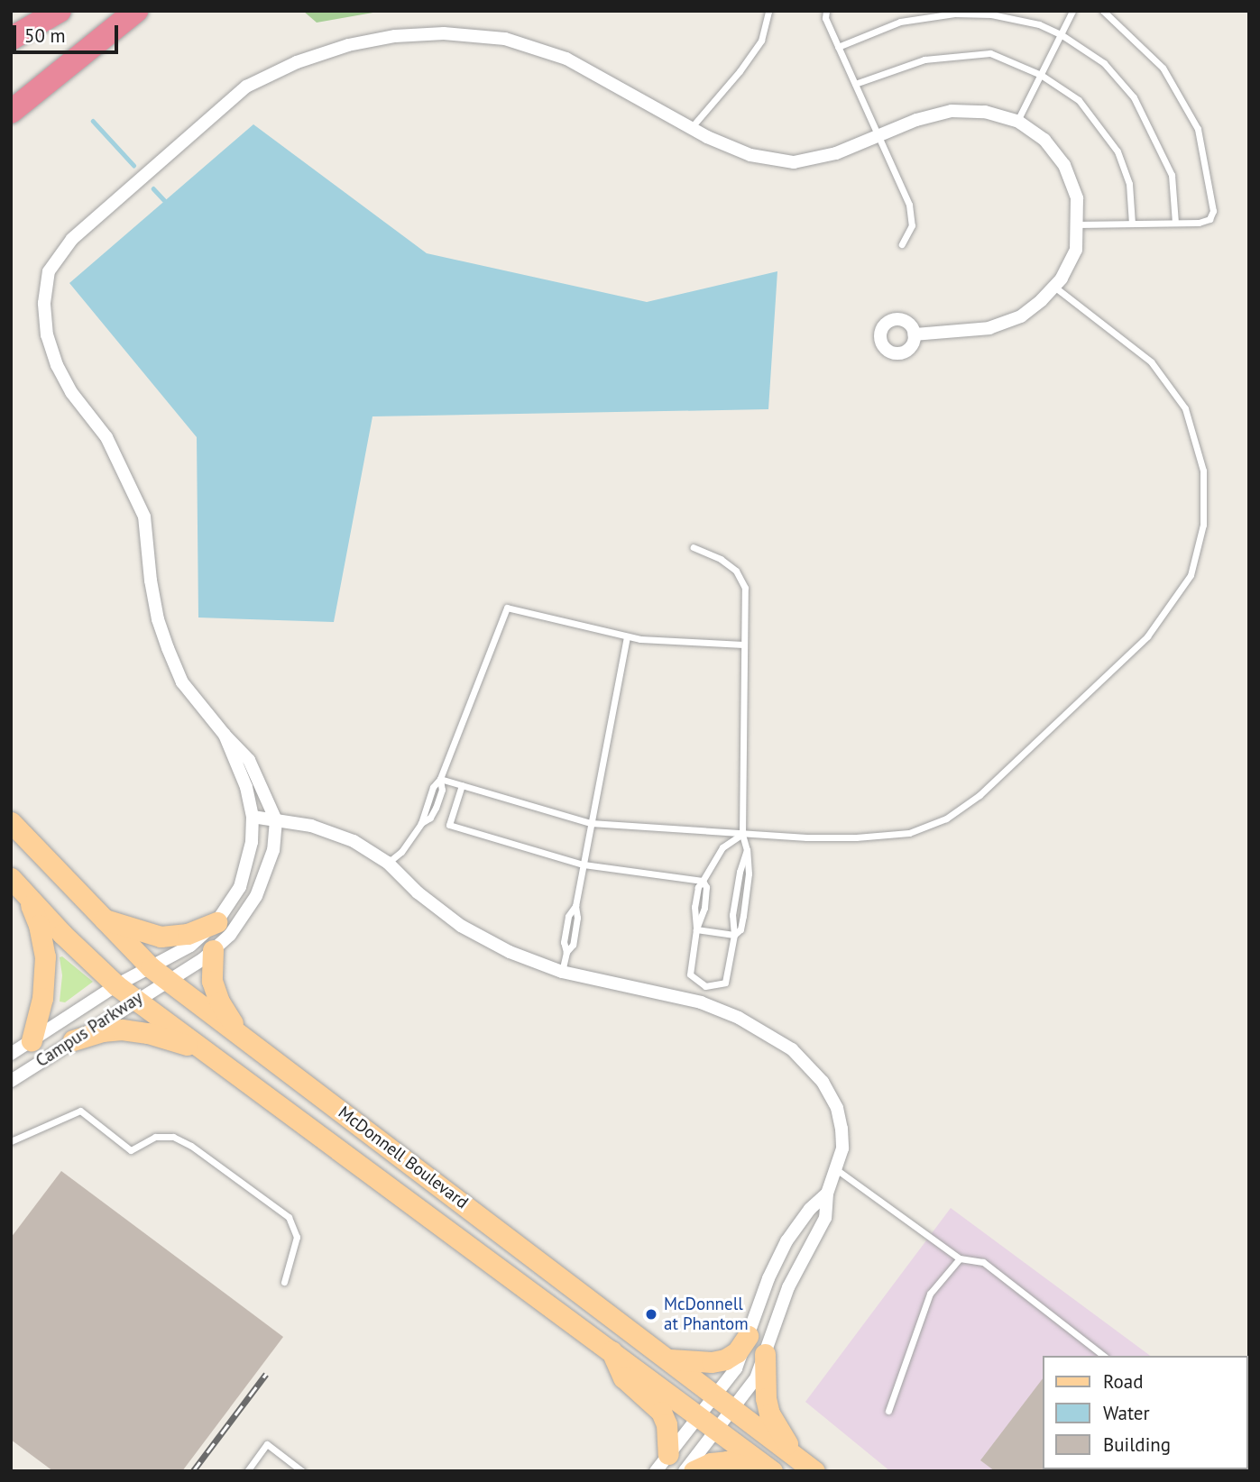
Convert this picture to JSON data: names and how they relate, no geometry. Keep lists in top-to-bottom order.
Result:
{
  "streets": {
    "main road": ["McDonnell Boulevard"],
    "street": ["Campus Parkway"]
  },
  "crossings": [
    ["Campus Parkway", "McDonnell Boulevard"]
  ],
  "places": ["McDonnell at Phantom"],
  "legend": ["Road", "Water", "Building"],
  "scale_bar": "50 m"
}
